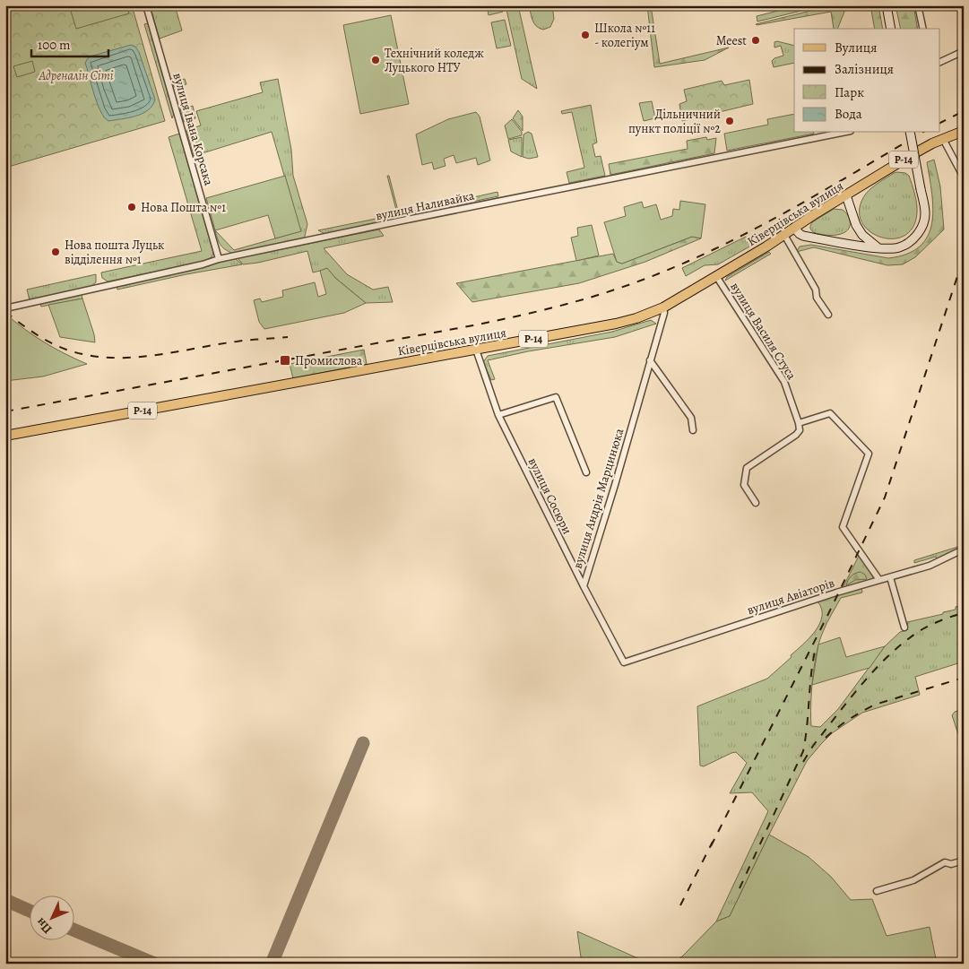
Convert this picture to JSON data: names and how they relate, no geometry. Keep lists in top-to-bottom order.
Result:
{
  "streets": {
    "main road": ["Р-14", "Ківерцівська вулиця"],
    "street": [
      "вулиця Івана Корсака",
      "вулиця Наливайка",
      "вулиця Василя Стуса",
      "вулиця Сосюри",
      "вулиця Андрія Марцинюка",
      "вулиця Авіаторів"
    ]
  },
  "crossings": [
    ["вулиця Івана Корсака", "вулиця Наливайка"],
    ["Ківерцівська вулиця", "вулиця Василя Стуса"],
    ["Ківерцівська вулиця", "вулиця Сосюри"],
    ["Ківерцівська вулиця", "вулиця Андрія Марцинюка"],
    ["вулиця Сосюри", "вулиця Андрія Марцинюка"],
    ["вулиця Андрія Марцинюка", "вулиця Авіаторів"]
  ],
  "parks": ["Адреналін Сіті"],
  "places": {
    "other": [
      "Школа №11 - колегіум",
      "Meest",
      "Технічний коледж Луцького НТУ",
      "Дільничний пункт поліції №2",
      "Нова Пошта №1",
      "Нова пошта Луцьк відділення №1"
    ],
    "transit": ["Промислова"]
  },
  "legend": [
    "Вулиця",
    "Залізниця",
    "Парк",
    "Вода"
  ],
  "scale_bar": "100 m",
  "north": "bottom left"
}
